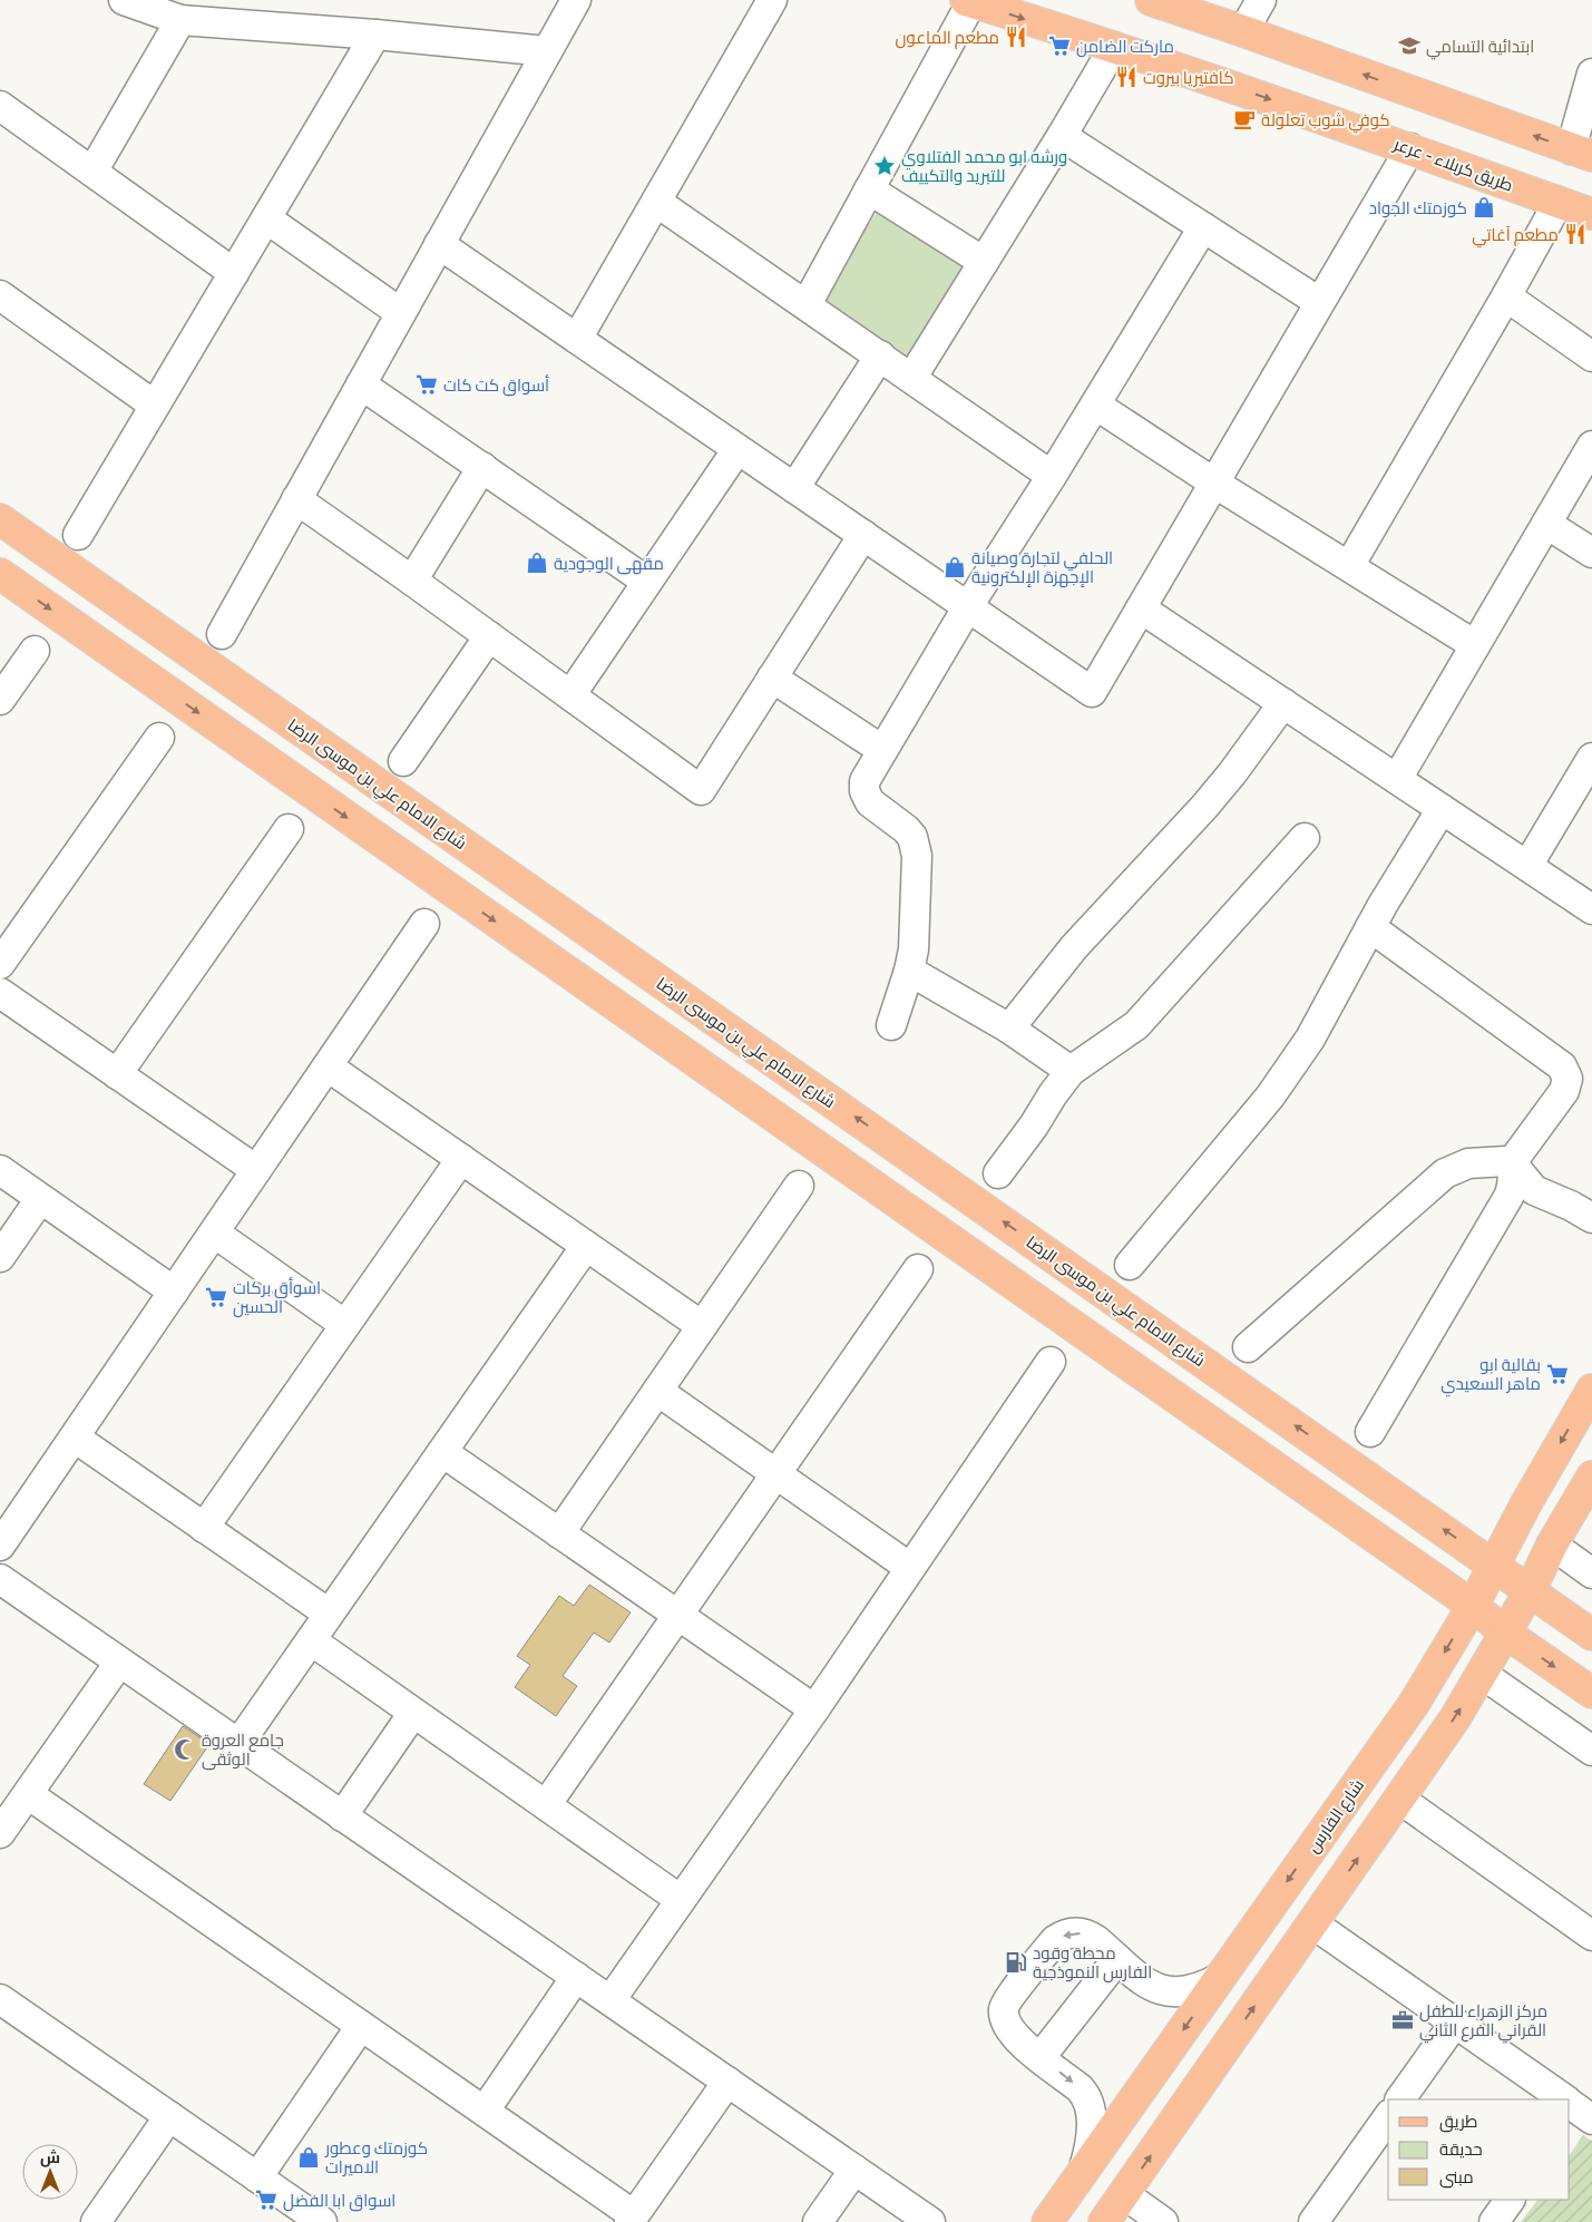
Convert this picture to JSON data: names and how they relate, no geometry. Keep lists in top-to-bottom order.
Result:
{
  "streets": {
    "main road": ["طريق كربلاء - عرعر", "شارع الامام علي بن موسى الرضا", "شارع الفارس"]
  },
  "crossings": [
    ["شارع الامام علي بن موسى الرضا", "شارع الفارس"]
  ],
  "places": {
    "restaurant": ["مطعم الماعون", "كافتيريا بيروت", "مطعم آغاتي"],
    "supermarket": [
      "ماركت الضامن",
      "أسواق كت كات",
      "اسوأق بركات الحسين",
      "بقالية ابو ماهر السعيدي",
      "اسواق ابا الفضل"
    ],
    "school or university": ["ابتدائية التسامي"],
    "cafe": ["كوفي شوب تعلولة"],
    "place": ["ورشه ابو محمد الفتلاوي للتبريد والتكييف"],
    "shop": [
      "كوزمتك الجواد",
      "مقهى الوجودية",
      "الحلفي لتجارة وصيانة الإجهزة الإلكترونية",
      "كوزمتك وعطور الاميرات"
    ],
    "mosque": ["جامع العروة الوثقى"],
    "fuel station": ["محطة وقود الفارس النموذجية"],
    "office": ["مركز الزهراء للطفل القراني الفرع الثاني"]
  },
  "legend": ["طريق", "حديقة", "مبنى"],
  "north": "top"
}
